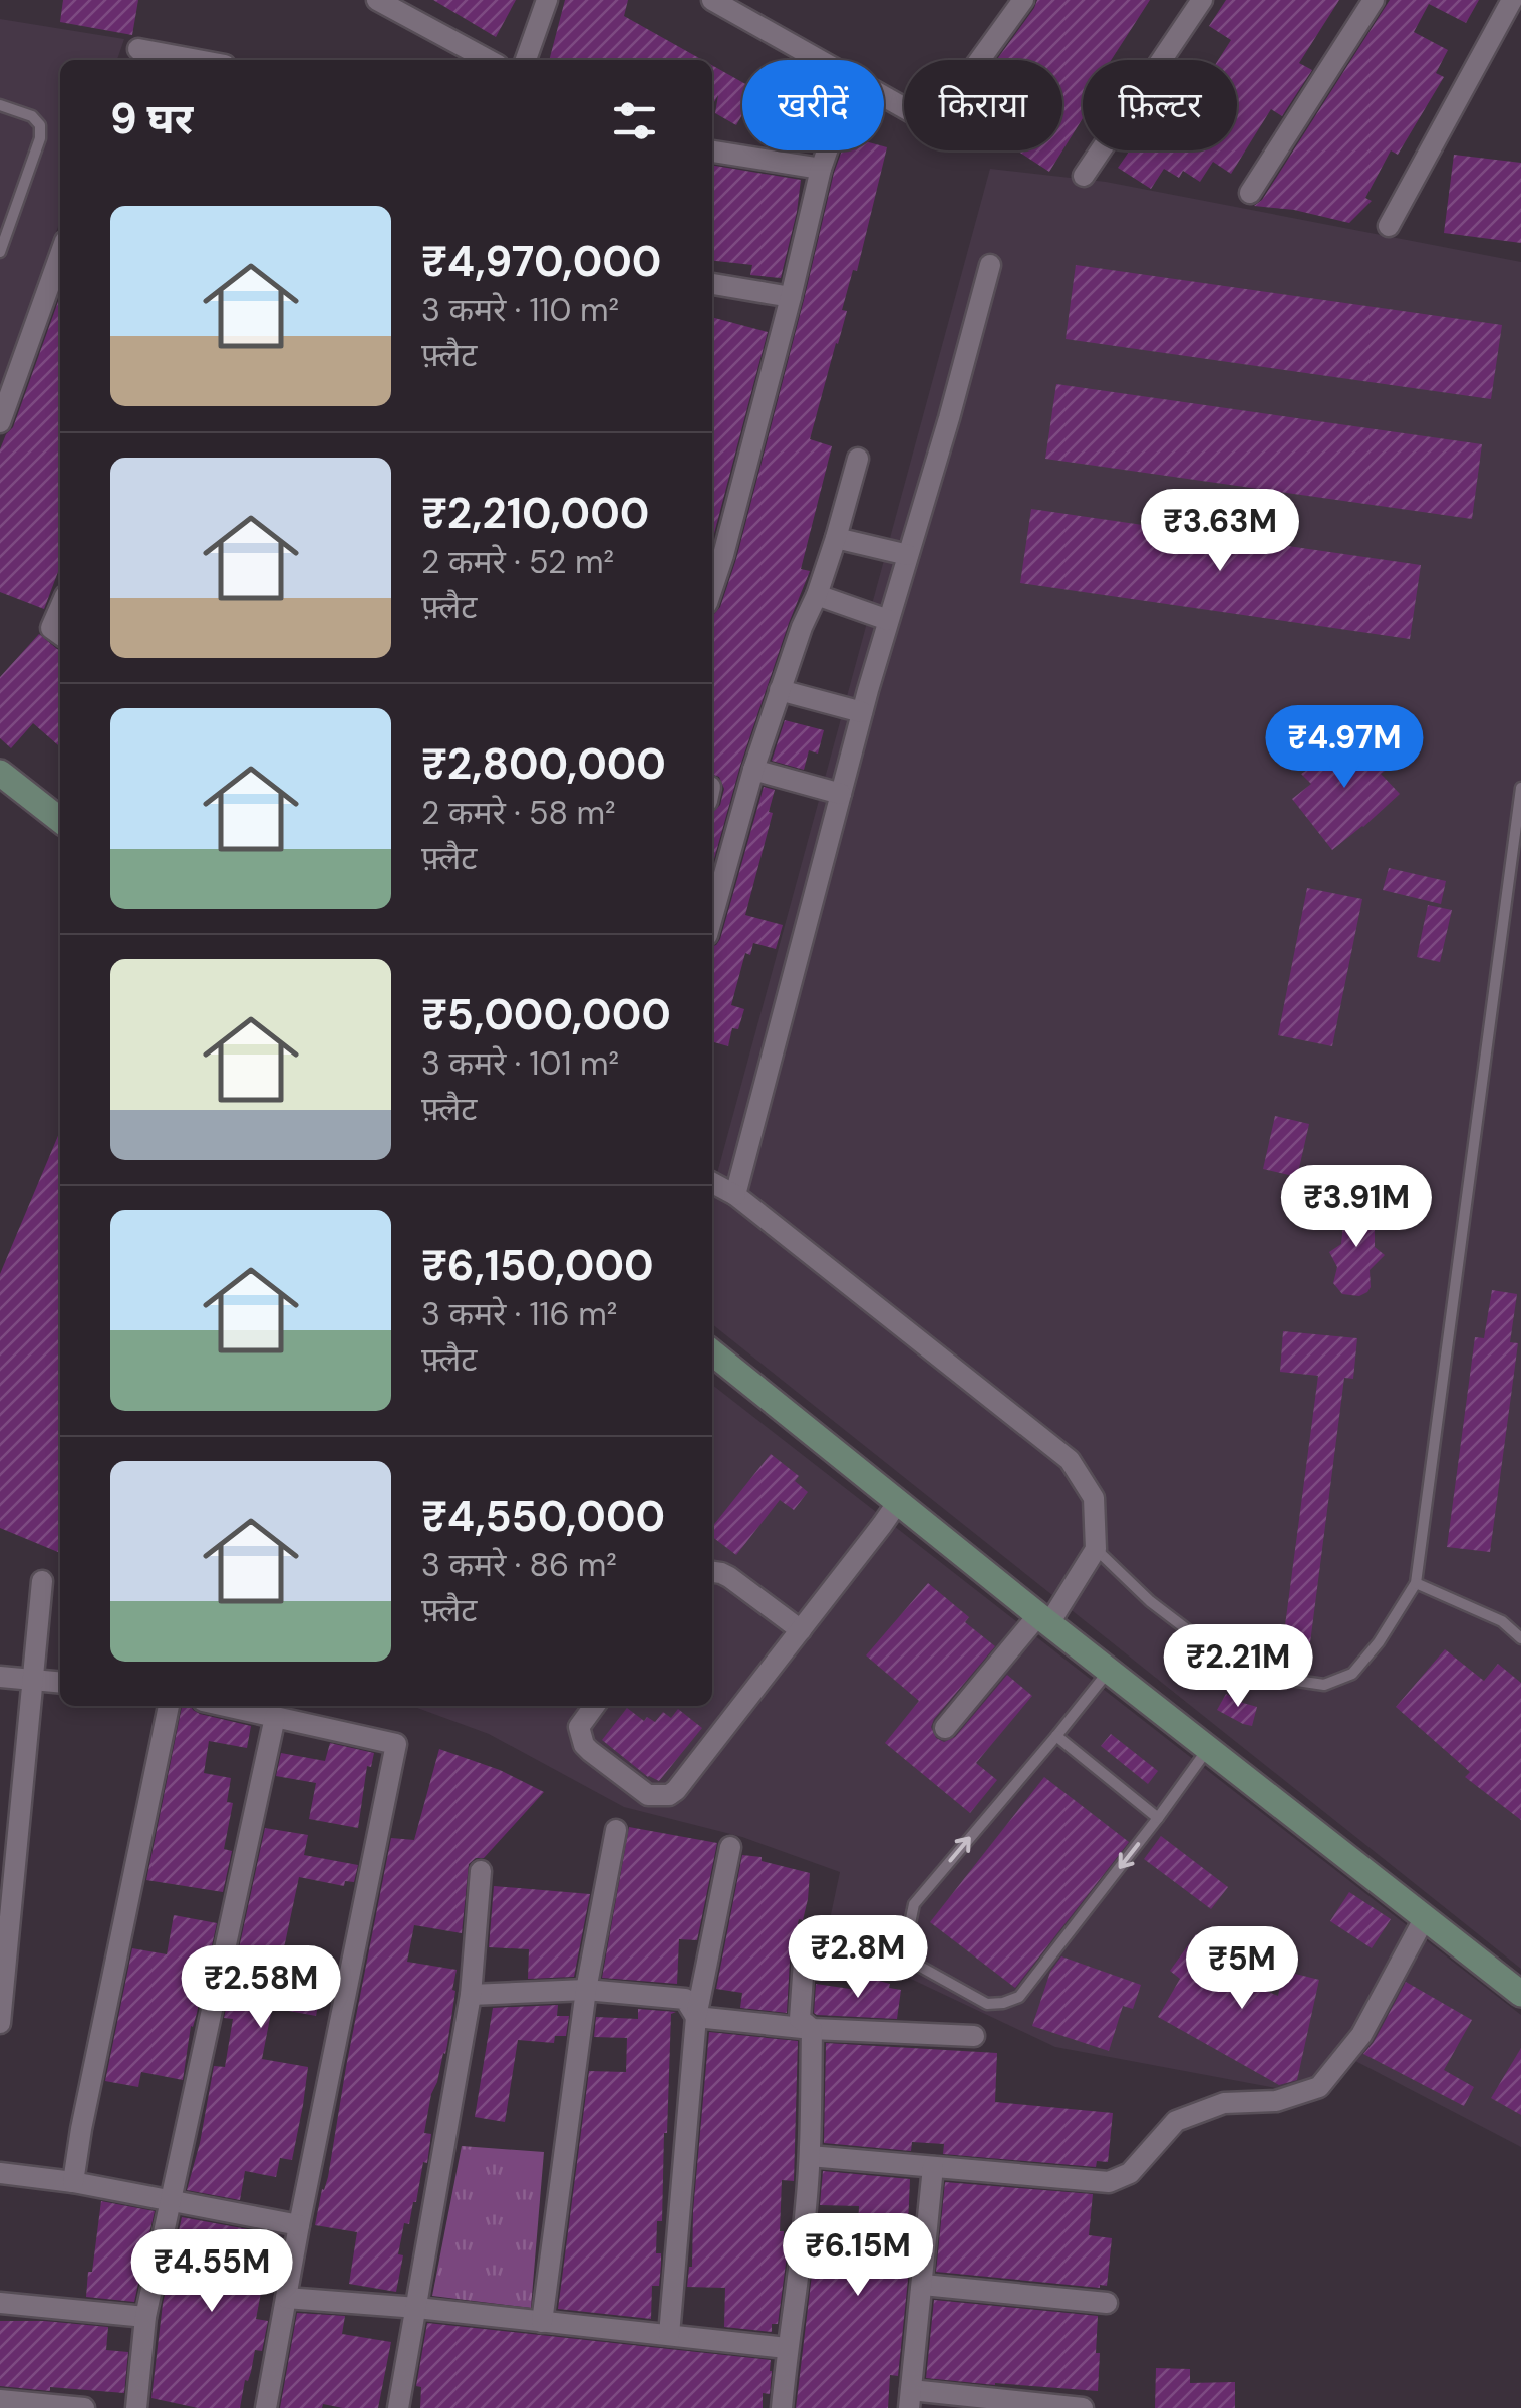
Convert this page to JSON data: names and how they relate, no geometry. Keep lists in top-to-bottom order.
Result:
{
  "page": {
    "chip": ["खरीदें", "किराया", "फ़िल्टर"],
    "heading": "9 घर",
    "list": [
      {
        "name": "₹4,970,000",
        "note": "3 कमरे · 110 m² · फ़्लैट"
      },
      {
        "name": "₹2,210,000",
        "note": "2 कमरे · 52 m² · फ़्लैट"
      },
      {
        "name": "₹2,800,000",
        "note": "2 कमरे · 58 m² · फ़्लैट"
      },
      {
        "name": "₹5,000,000",
        "note": "3 कमरे · 101 m² · फ़्लैट"
      },
      {
        "name": "₹6,150,000",
        "note": "3 कमरे · 116 m² · फ़्लैट"
      },
      {
        "name": "₹4,550,000",
        "note": "3 कमरे · 86 m² · फ़्लैट"
      }
    ],
    "price": [
      "₹3.63M",
      "₹4.97M",
      "₹3.91M",
      "₹2.21M",
      "₹2.8M",
      "₹5M",
      "₹2.58M",
      "₹6.15M",
      "₹4.55M"
    ]
  }
}
